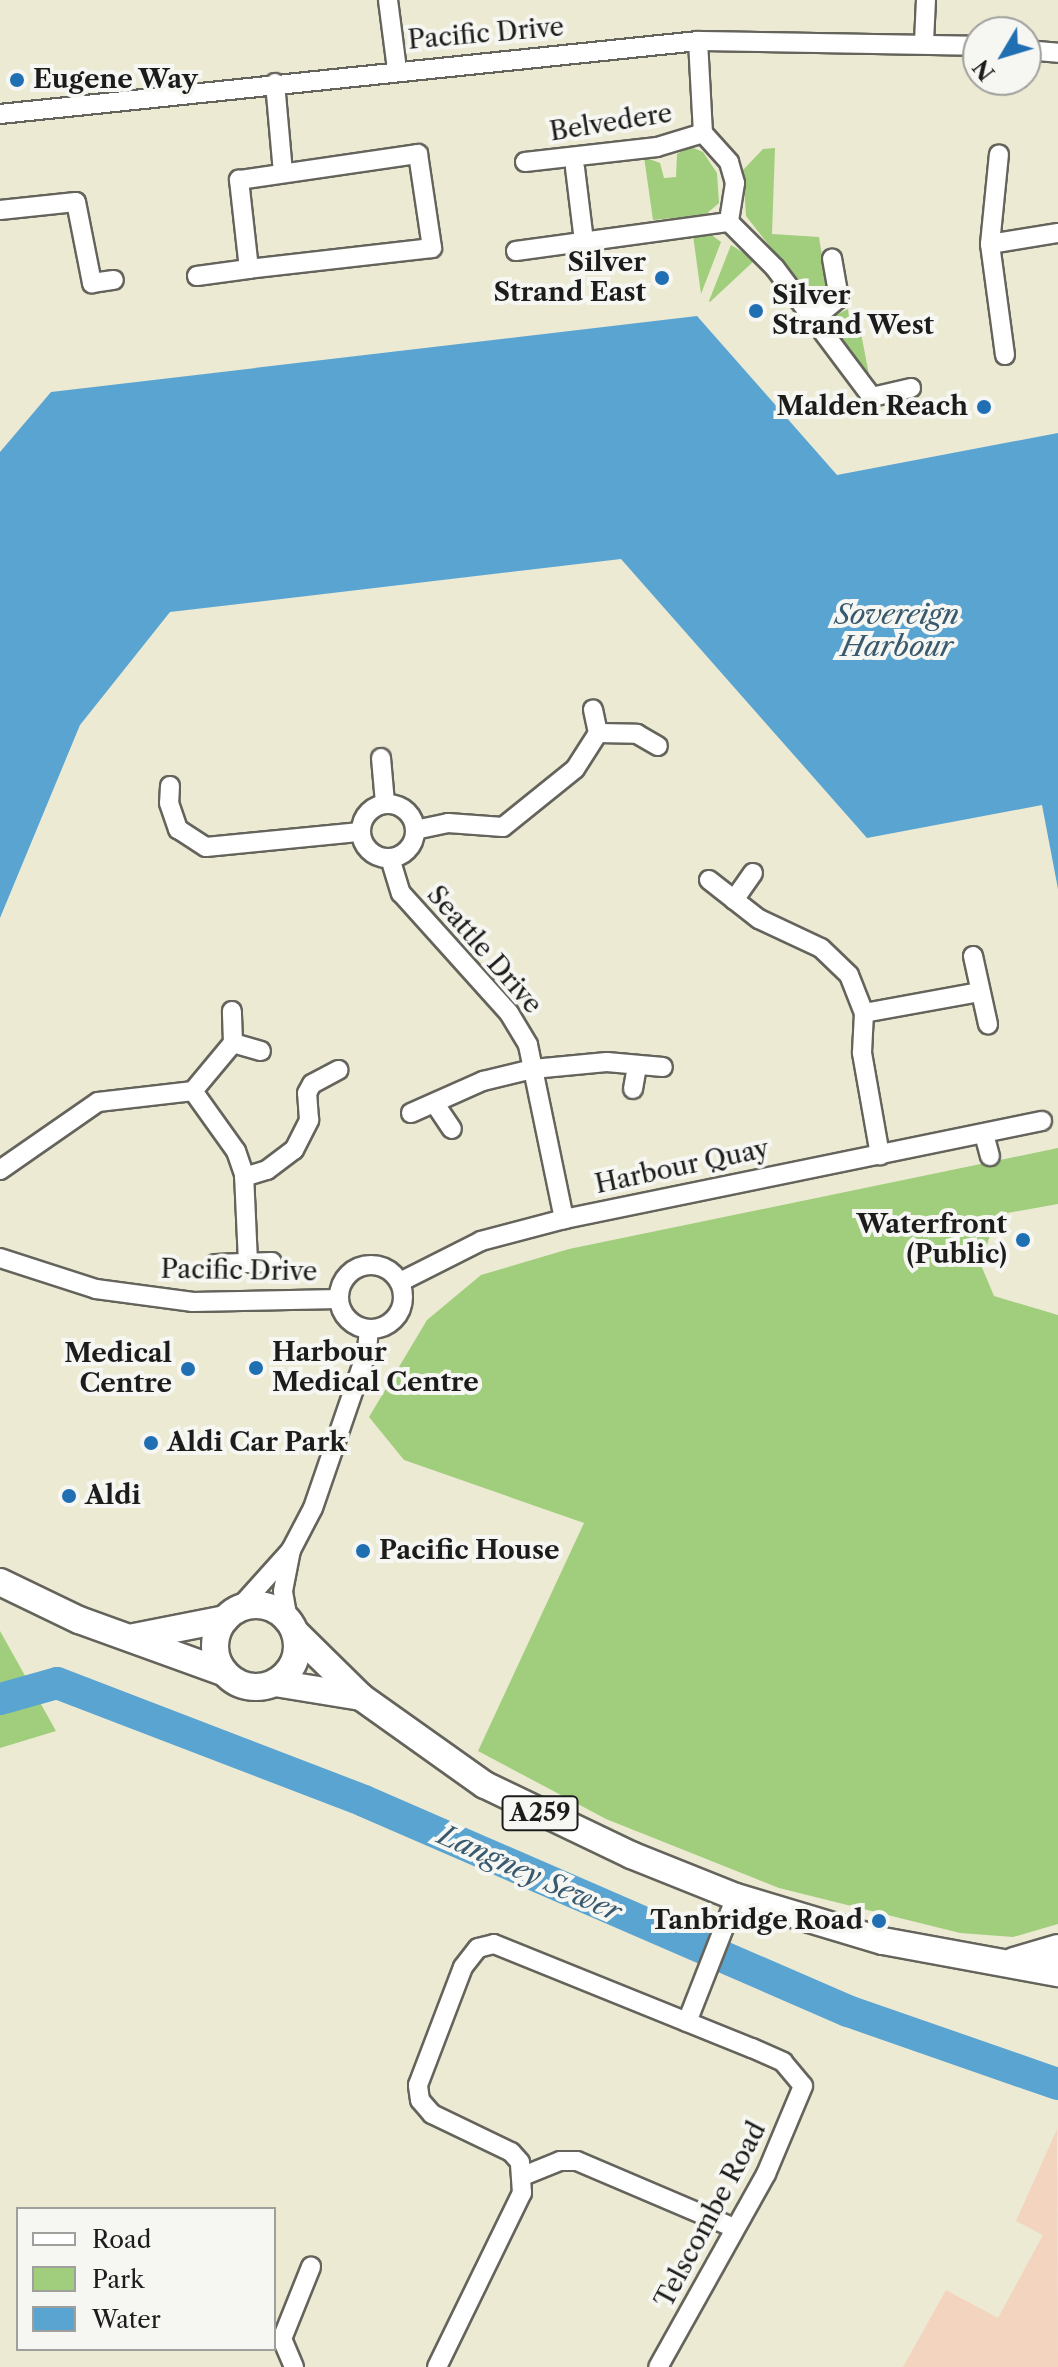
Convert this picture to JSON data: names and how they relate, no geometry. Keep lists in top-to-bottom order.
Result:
{
  "streets": {
    "main road": ["A259"],
    "street": [
      "Pacific Drive",
      "Belvedere",
      "Seattle Drive",
      "Harbour Quay",
      "Telscombe Road"
    ]
  },
  "crossings": [
    ["Pacific Drive", "Harbour Quay"],
    ["Seattle Drive", "Harbour Quay"]
  ],
  "water": ["Sovereign Harbour", "Langney Sewer"],
  "places": [
    "Eugene Way",
    "Silver Strand East",
    "Silver Strand West",
    "Malden Reach",
    "Waterfront (Public)",
    "Harbour Medical Centre",
    "Medical Centre",
    "Aldi Car Park",
    "Aldi",
    "Pacific House",
    "Tanbridge Road"
  ],
  "legend": ["Road", "Park", "Water"],
  "north": "bottom left"
}
